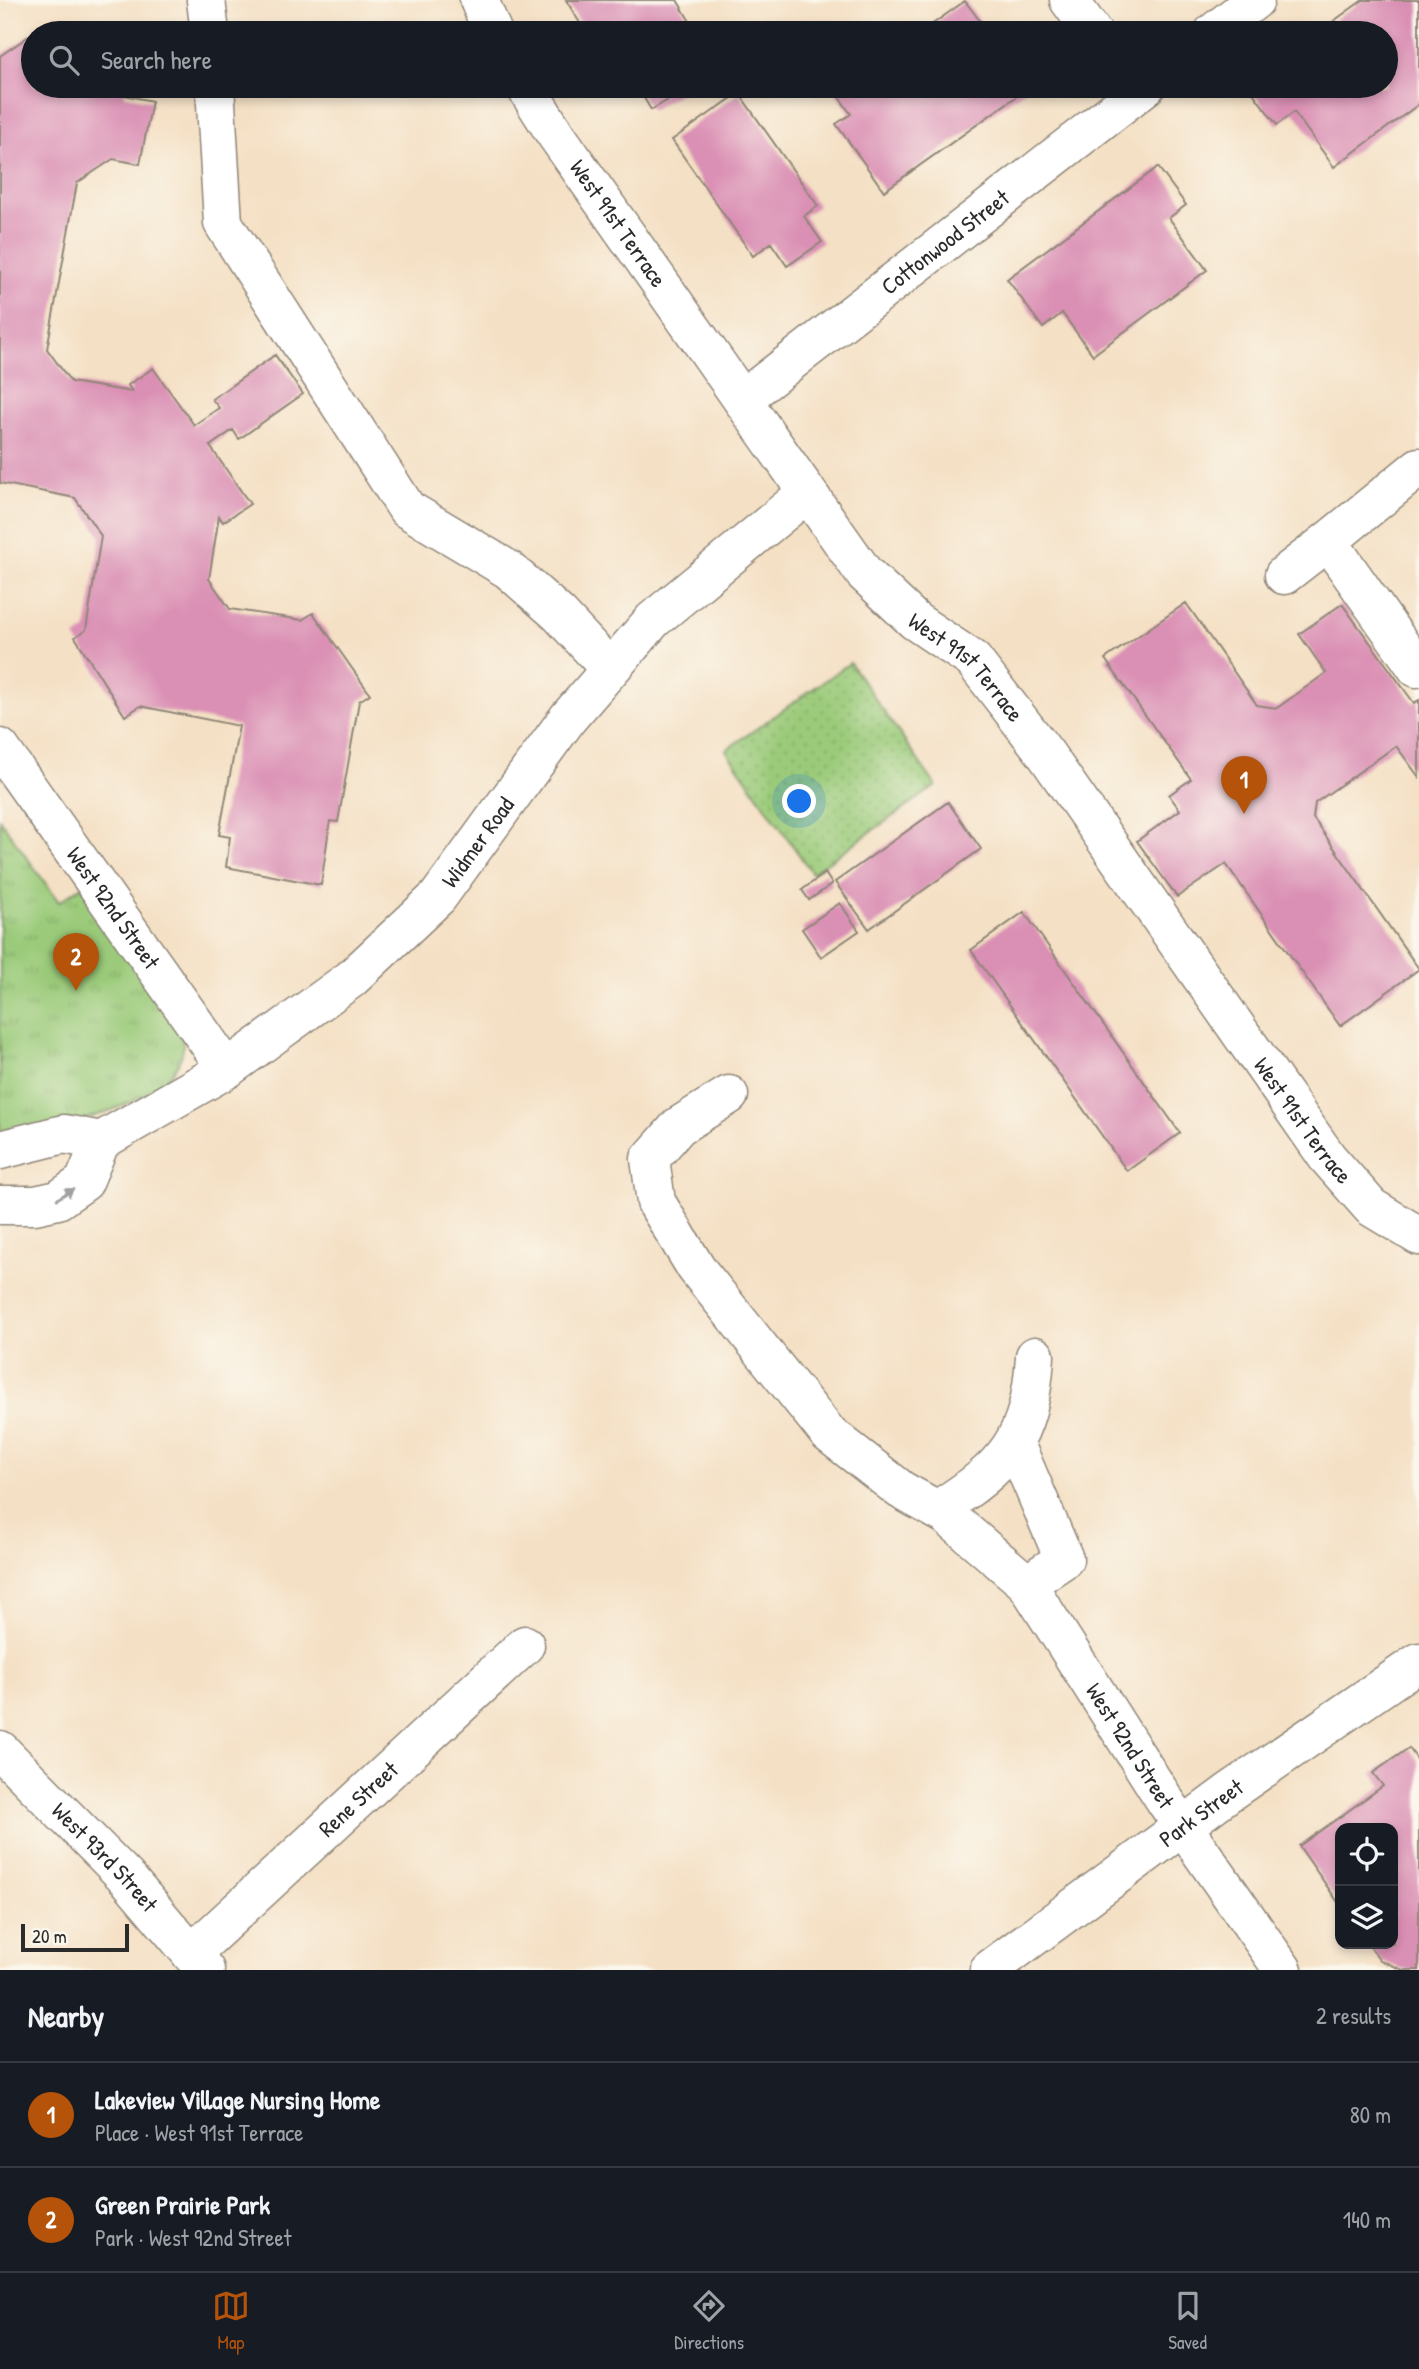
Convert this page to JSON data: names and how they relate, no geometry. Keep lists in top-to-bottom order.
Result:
{
  "streets": {
    "street": [
      "West 91st Terrace",
      "Cottonwood Street",
      "Widmer Road",
      "West 92nd Street",
      "Rene Street",
      "Park Street",
      "West 93rd Street"
    ]
  },
  "crossings": [
    ["West 91st Terrace", "Cottonwood Street"],
    ["West 91st Terrace", "Widmer Road"],
    ["Widmer Road", "West 92nd Street"],
    ["West 92nd Street", "Park Street"],
    ["Rene Street", "West 93rd Street"]
  ],
  "scale_bar": "20 m",
  "page": {
    "search": "Search here",
    "pins": ["1", "2"],
    "scale": "20 m",
    "heading": ["Nearby", "2 results"],
    "list": [
      {
        "mark": "1",
        "name": "Lakeview Village Nursing Home",
        "note": "Place · West 91st Terrace",
        "value": "80 m"
      },
      {
        "mark": "2",
        "name": "Green Prairie Park",
        "note": "Park · West 92nd Street",
        "value": "140 m"
      }
    ],
    "nav": ["Map", "Directions", "Saved"]
  }
}
